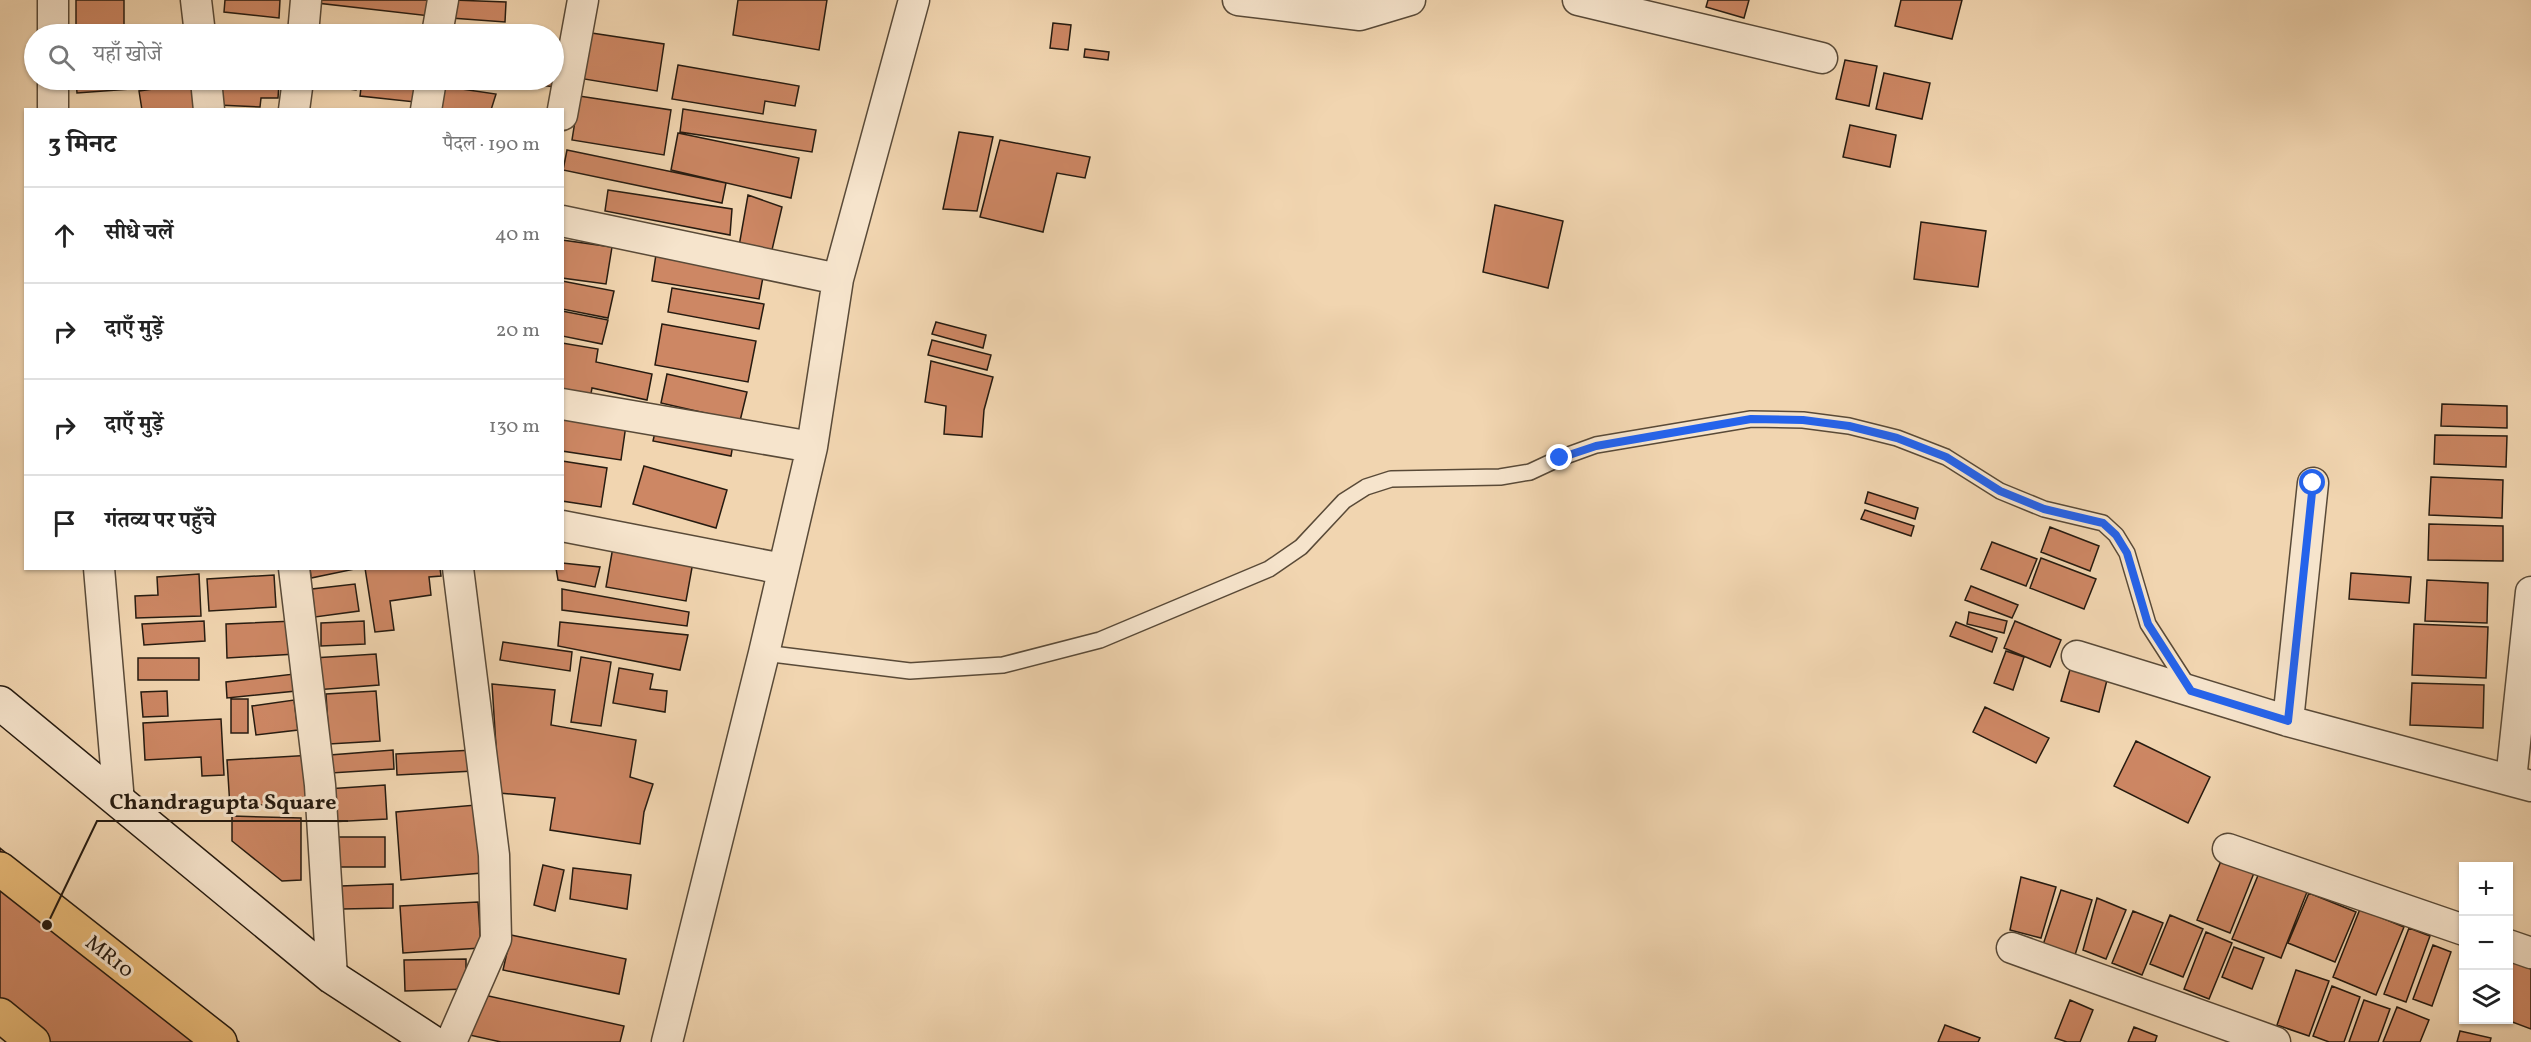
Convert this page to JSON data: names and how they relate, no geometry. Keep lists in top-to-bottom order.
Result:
{
  "streets": {
    "main road": ["MR10"]
  },
  "places": ["Chandragupta Square"],
  "page": {
    "search": "यहाँ खोजें",
    "heading": ["3 मिनट", "पैदल · 190 m"],
    "list": [
      ["सीधे चलें", "40 m"],
      ["दाएँ मुड़ें", "20 m"],
      ["दाएँ मुड़ें", "130 m"],
      "गंतव्य पर पहुँचे"
    ],
    "map_buttons": ["+", "−"]
  }
}
